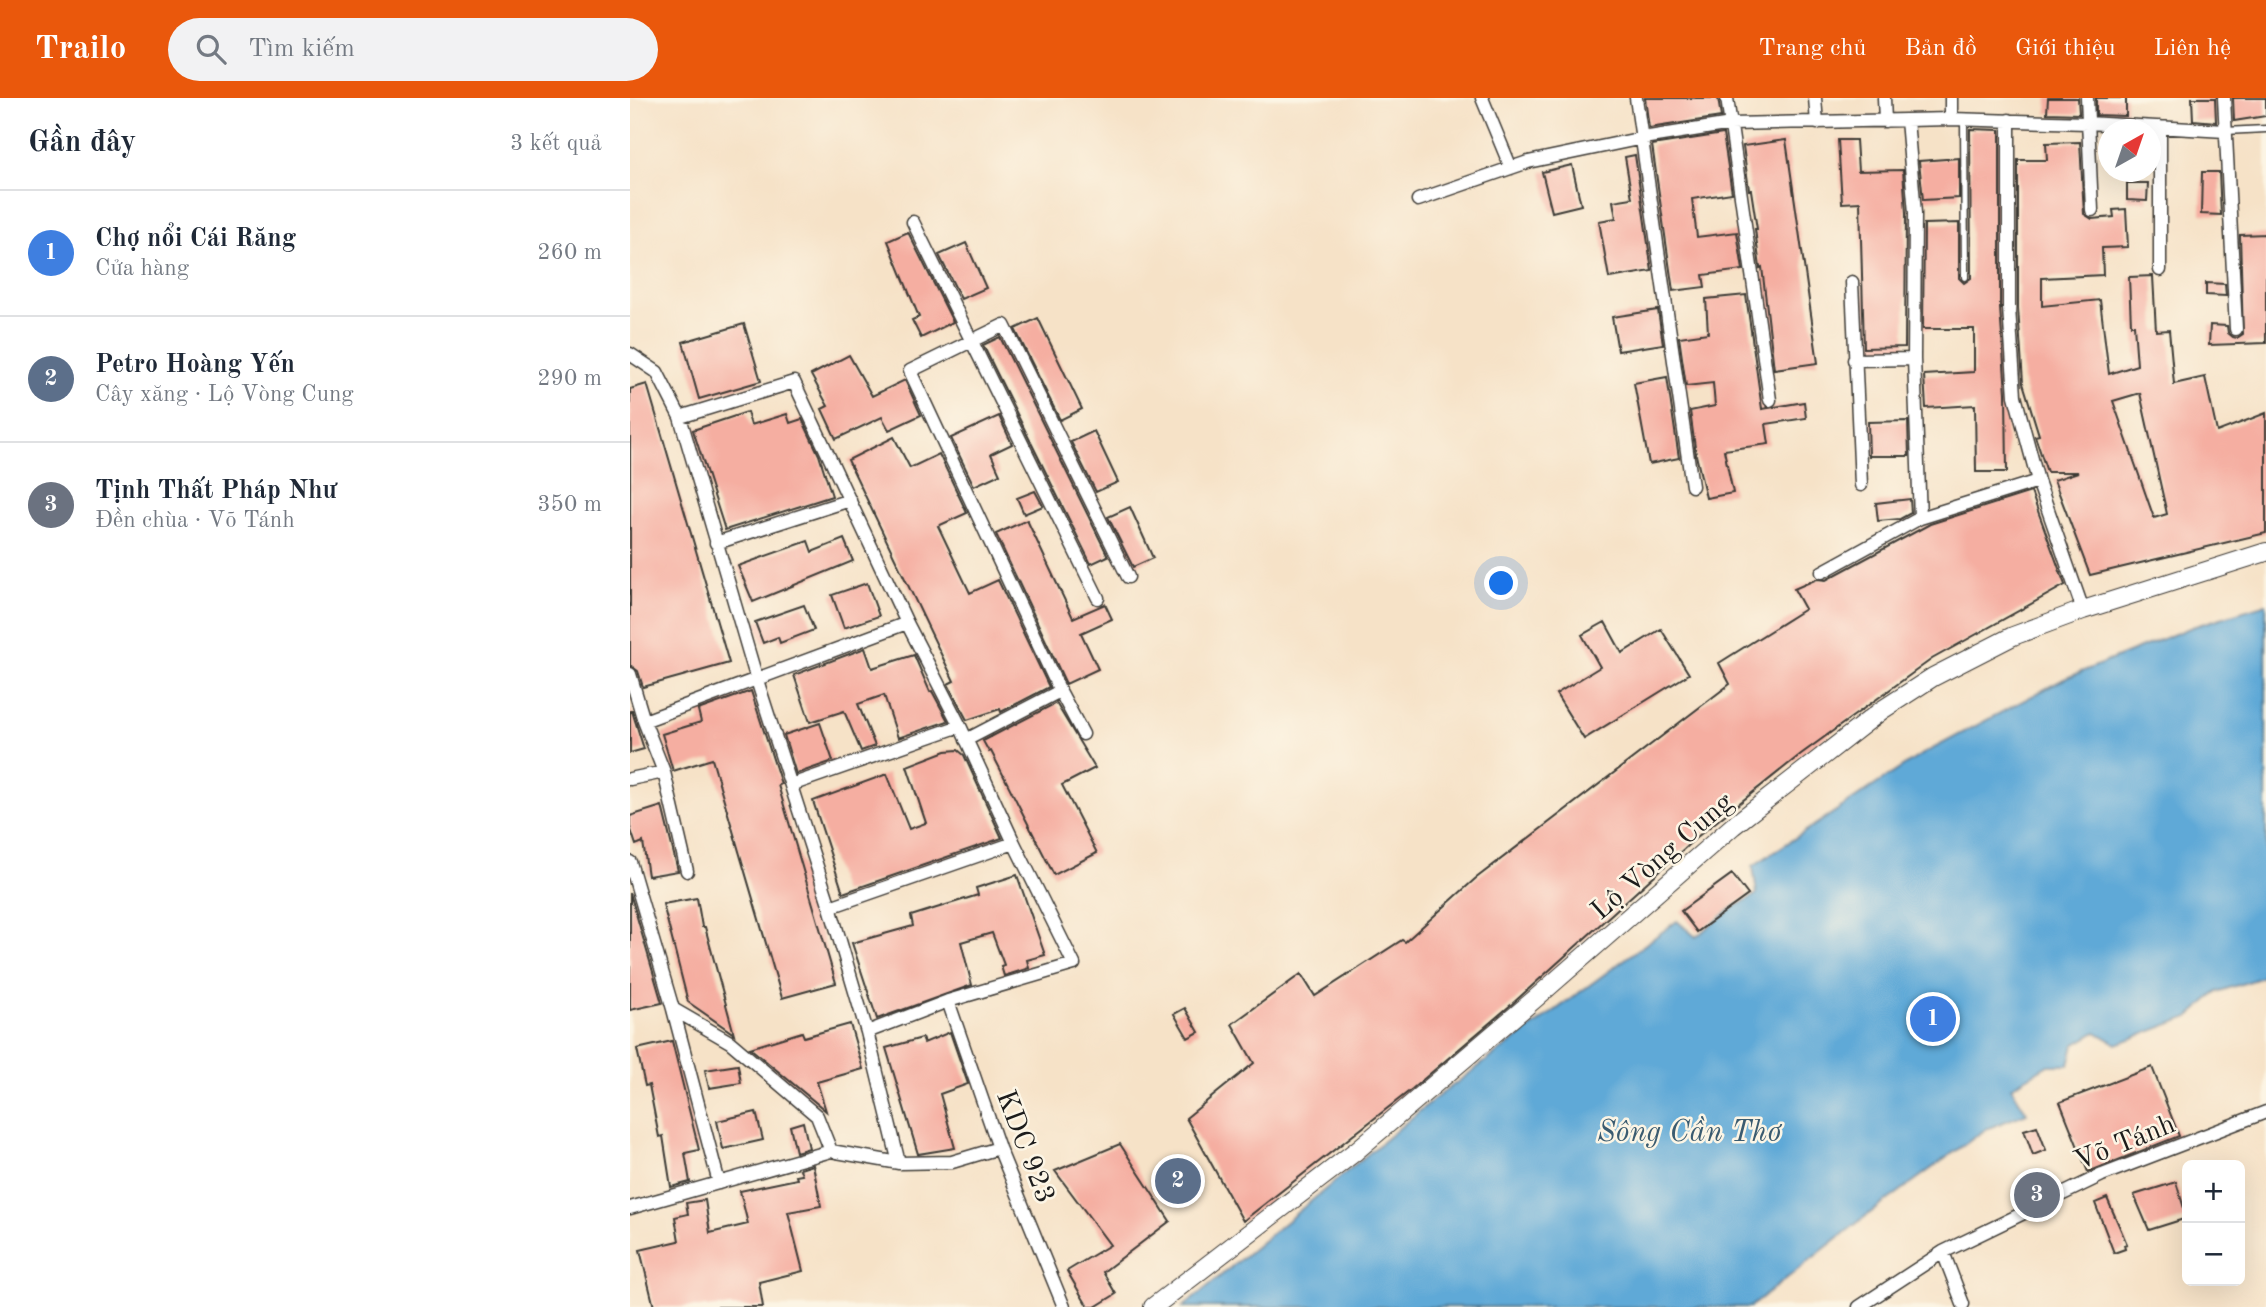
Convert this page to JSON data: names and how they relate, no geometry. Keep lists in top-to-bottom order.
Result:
{
  "streets": {
    "main road": ["Lộ Vòng Cung"],
    "street": ["Võ Tánh", "KDC 923"]
  },
  "water": ["Sông Cần Thơ"],
  "north": "top right",
  "page": {
    "header": "Trailo",
    "search": "Tìm kiếm",
    "nav": [
      "Trang chủ",
      "Bản đồ",
      "Giới thiệu",
      "Liên hệ"
    ],
    "heading": ["Gần đây", "3 kết quả"],
    "list": [
      {
        "mark": "1",
        "name": "Chợ nổi Cái Răng",
        "note": "Cửa hàng",
        "value": "260 m"
      },
      {
        "mark": "2",
        "name": "Petro Hoàng Yến",
        "note": "Cây xăng · Lộ Vòng Cung",
        "value": "290 m"
      },
      {
        "mark": "3",
        "name": "Tịnh Thất Pháp Như",
        "note": "Đền chùa · Võ Tánh",
        "value": "350 m"
      }
    ],
    "pins": ["1", "2", "3"],
    "map_buttons": ["+", "−"]
  }
}
